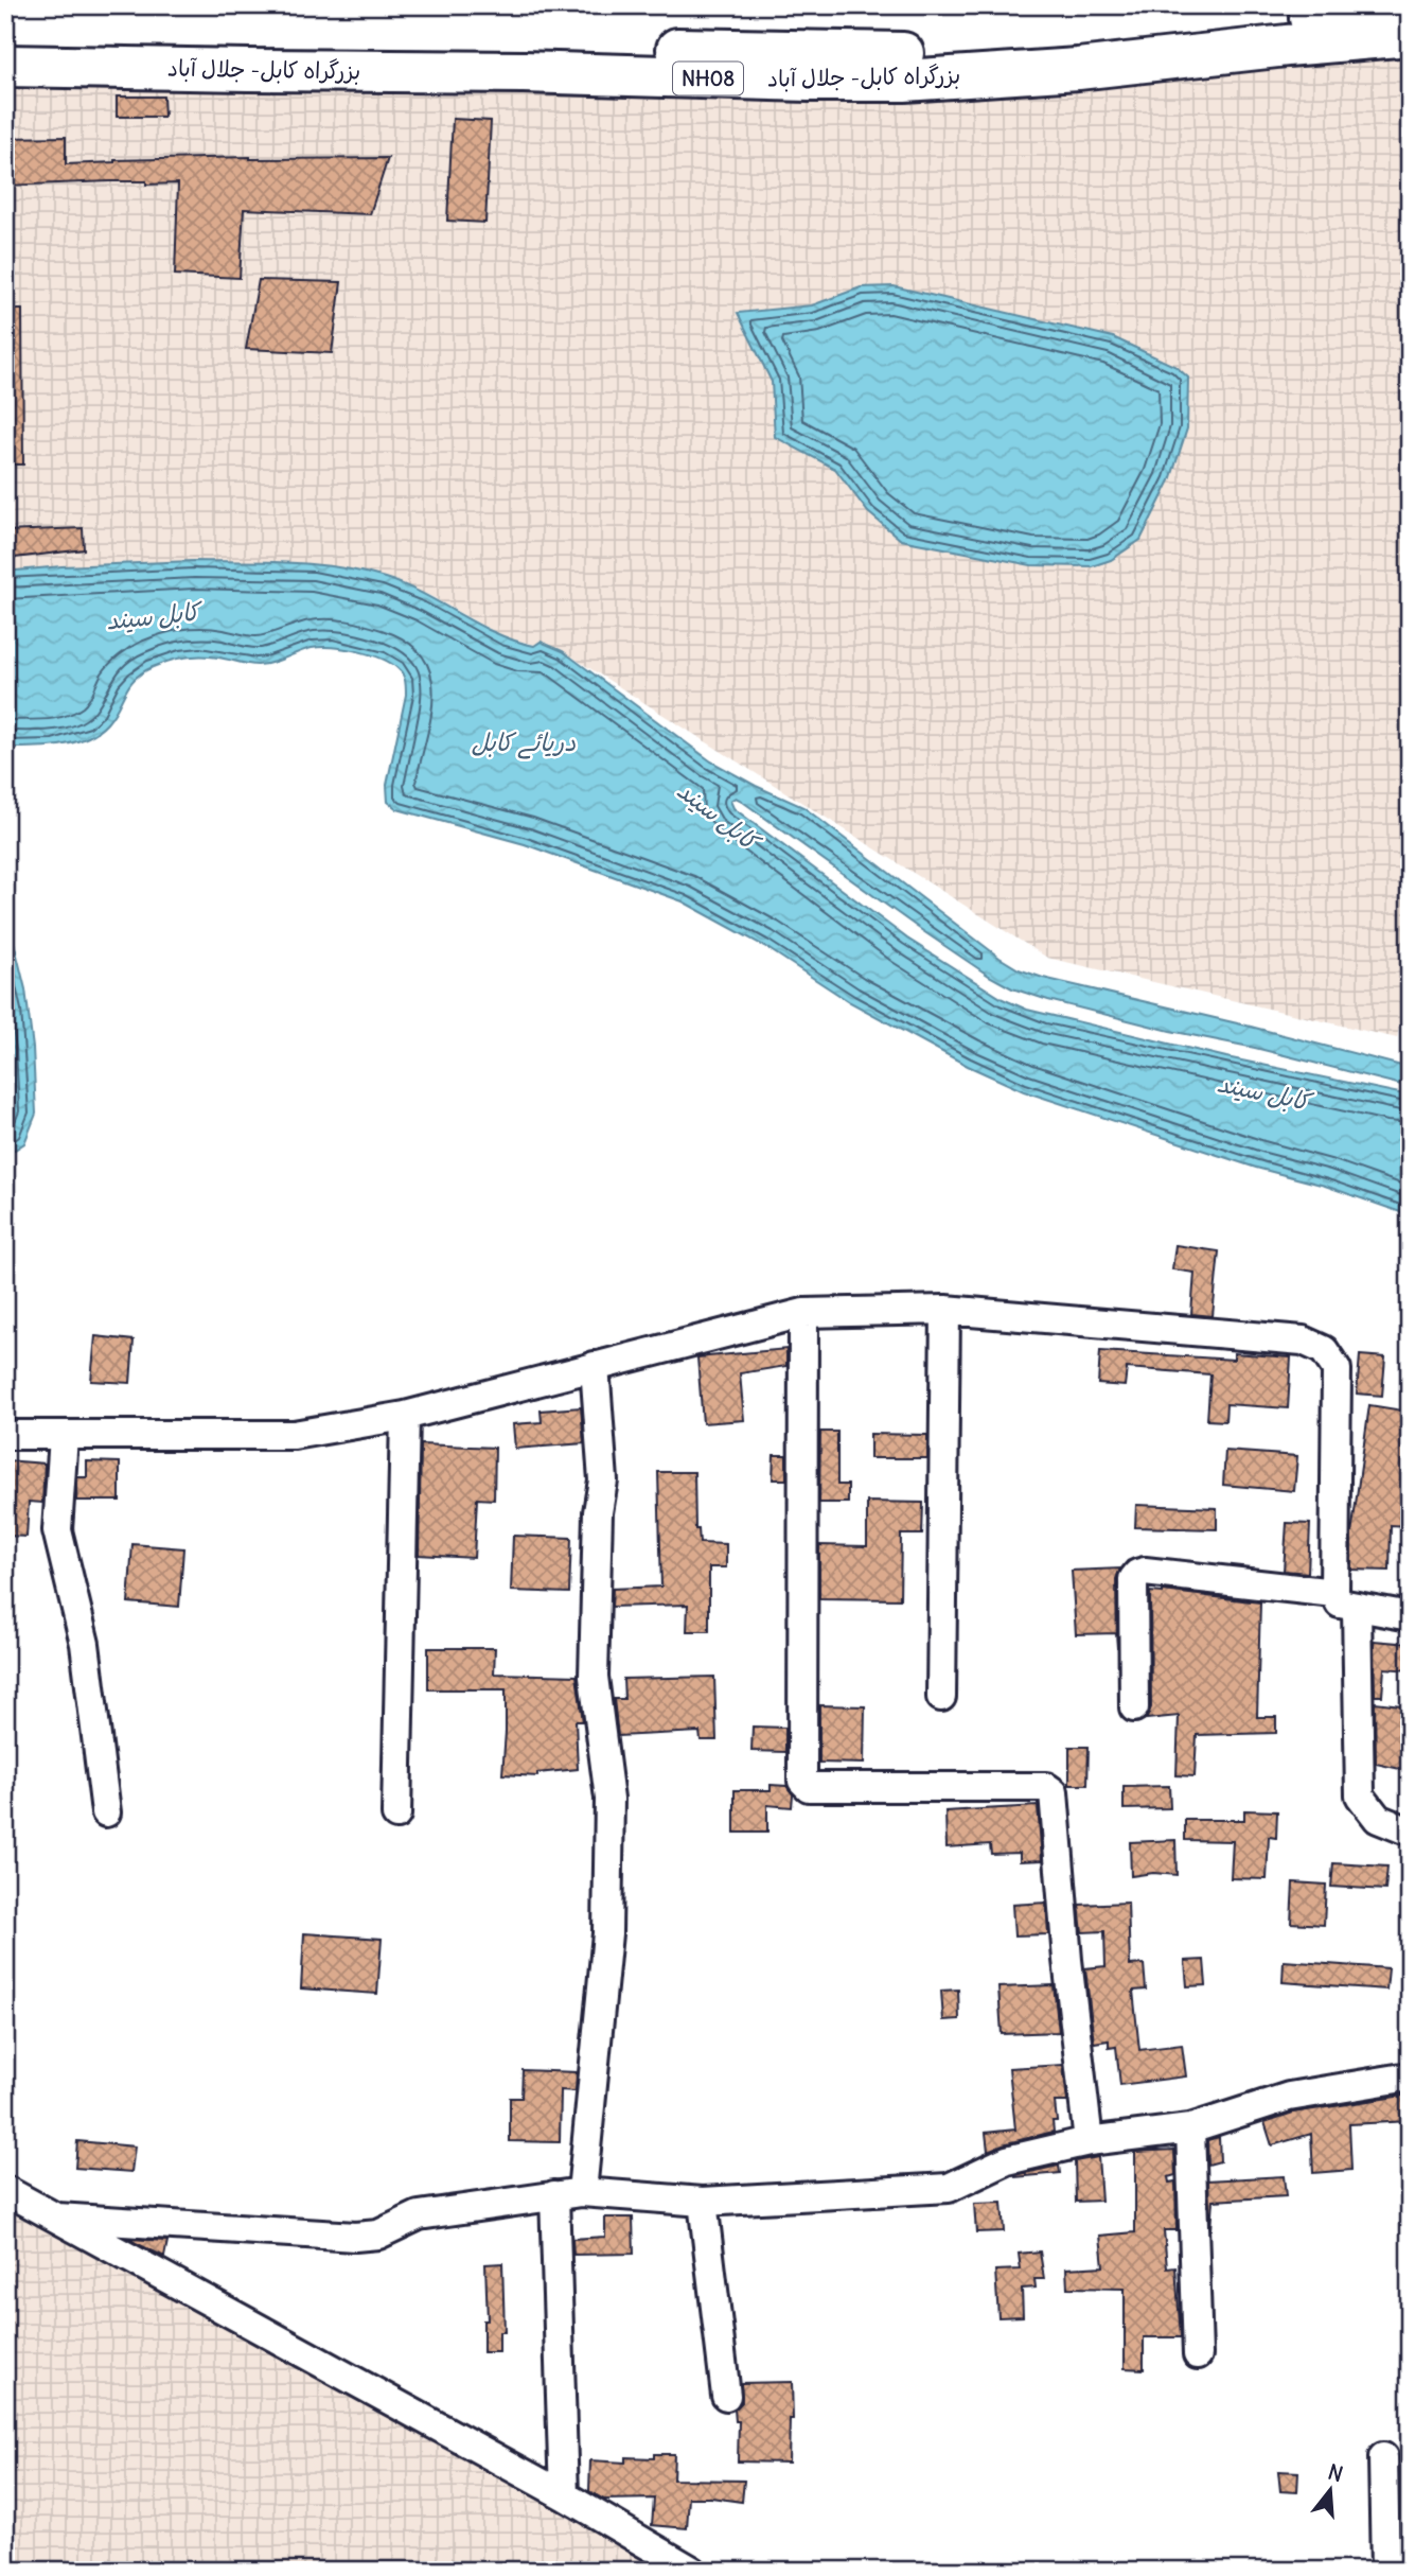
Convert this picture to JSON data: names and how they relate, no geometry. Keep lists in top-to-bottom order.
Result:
{
  "streets": {
    "highway": ["بزرگراه کابل- جلال آباد", "NH08"]
  },
  "water": ["کابل سيند", "دریائے کابل"],
  "north": "top"
}
